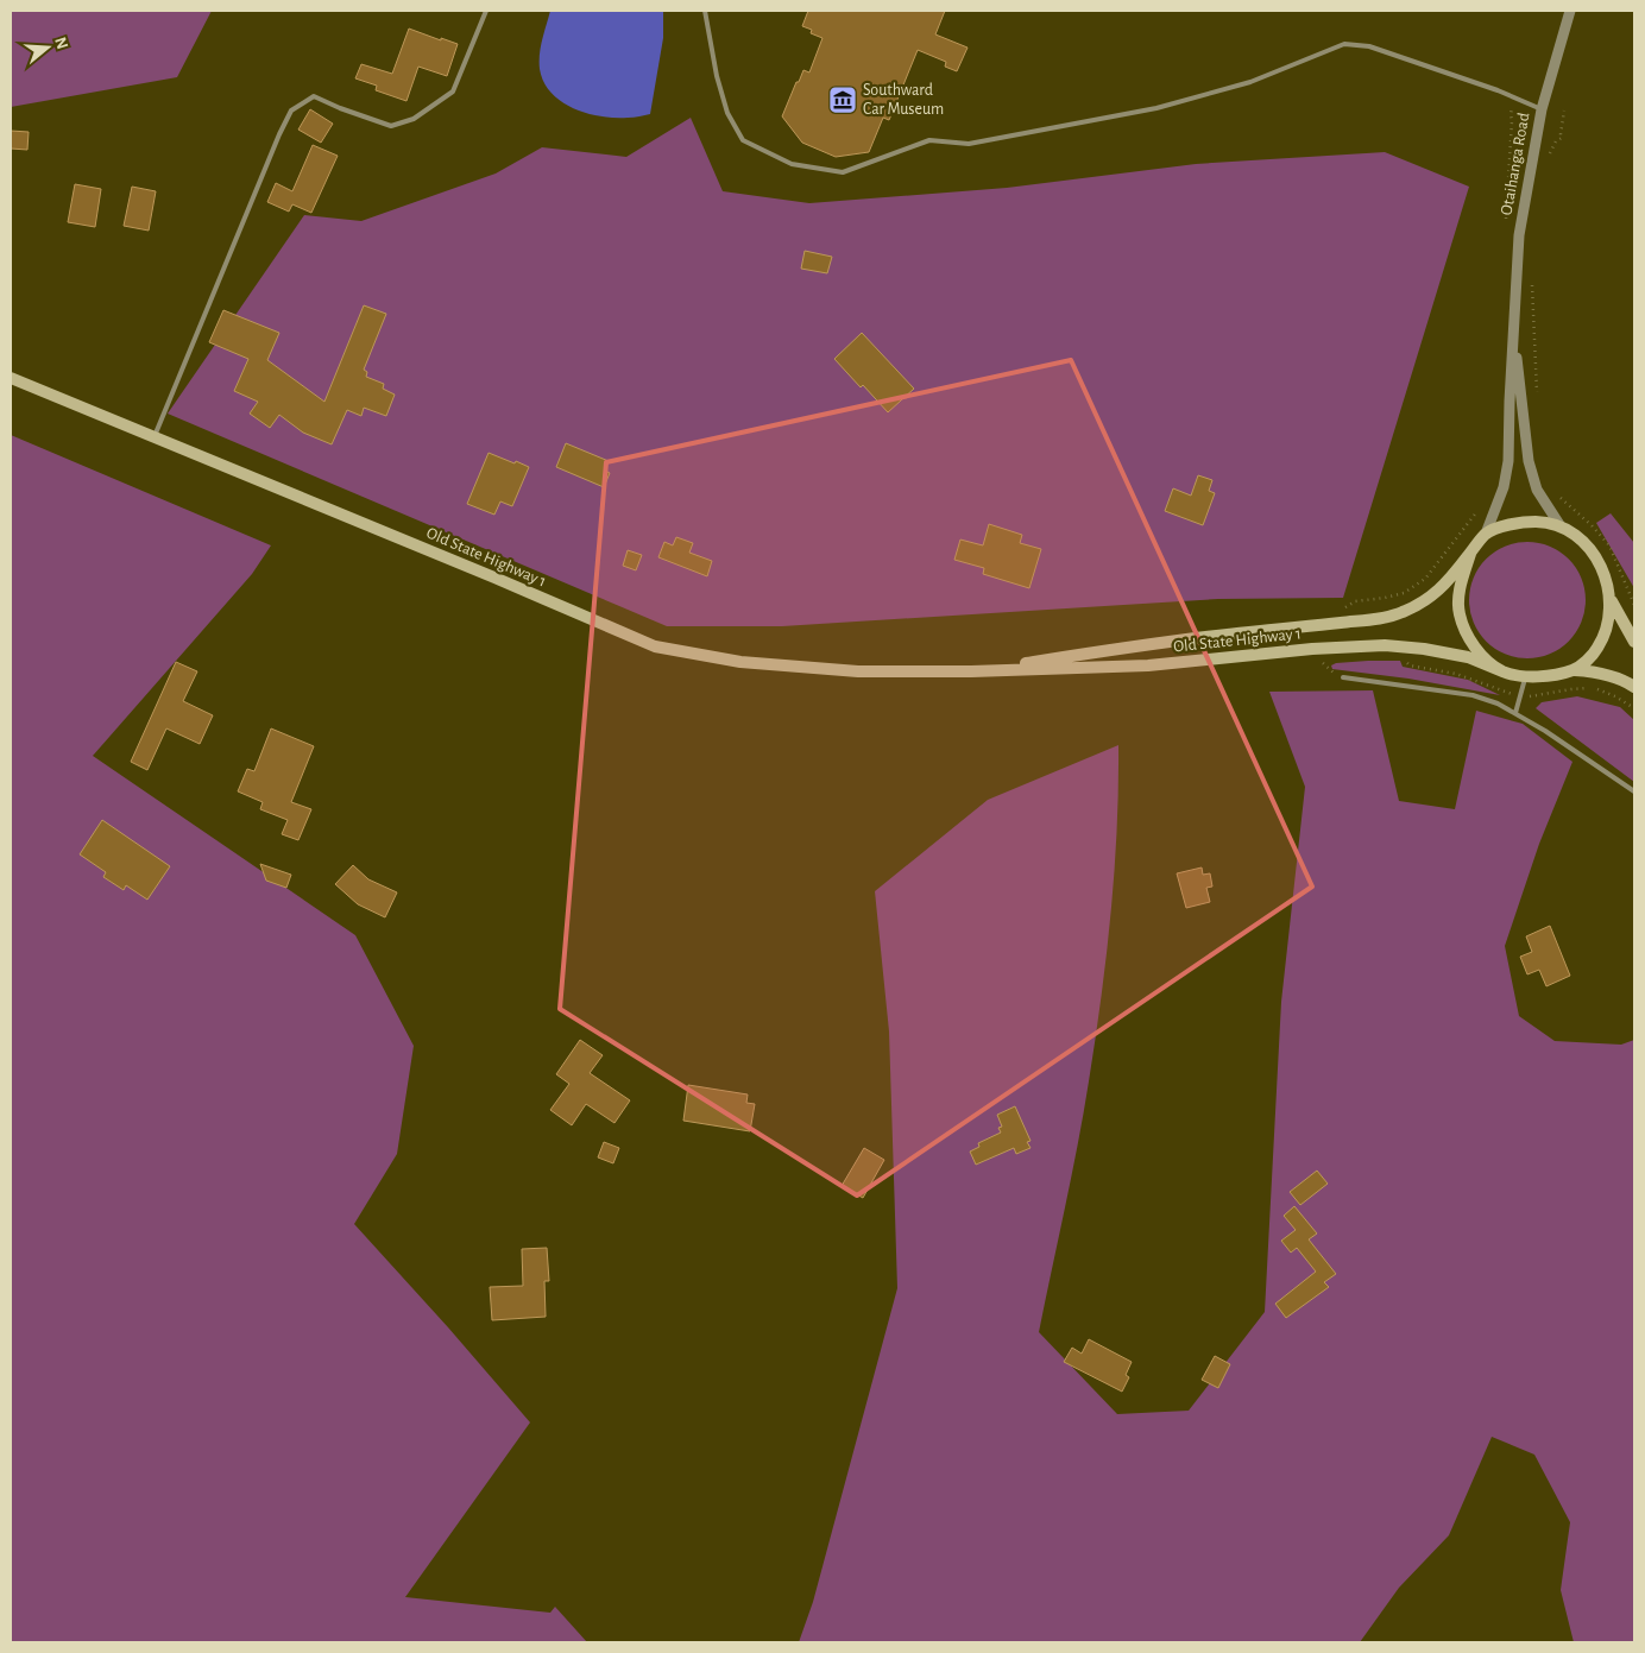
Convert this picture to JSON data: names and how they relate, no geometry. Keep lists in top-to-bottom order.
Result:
{
  "streets": {
    "main road": ["Old State Highway 1"],
    "street": ["Otaihanga Road"]
  },
  "crossings": [
    ["Otaihanga Road", "Old State Highway 1"]
  ],
  "places": {
    "museum": ["Southward Car Museum"]
  },
  "north": "right"
}
